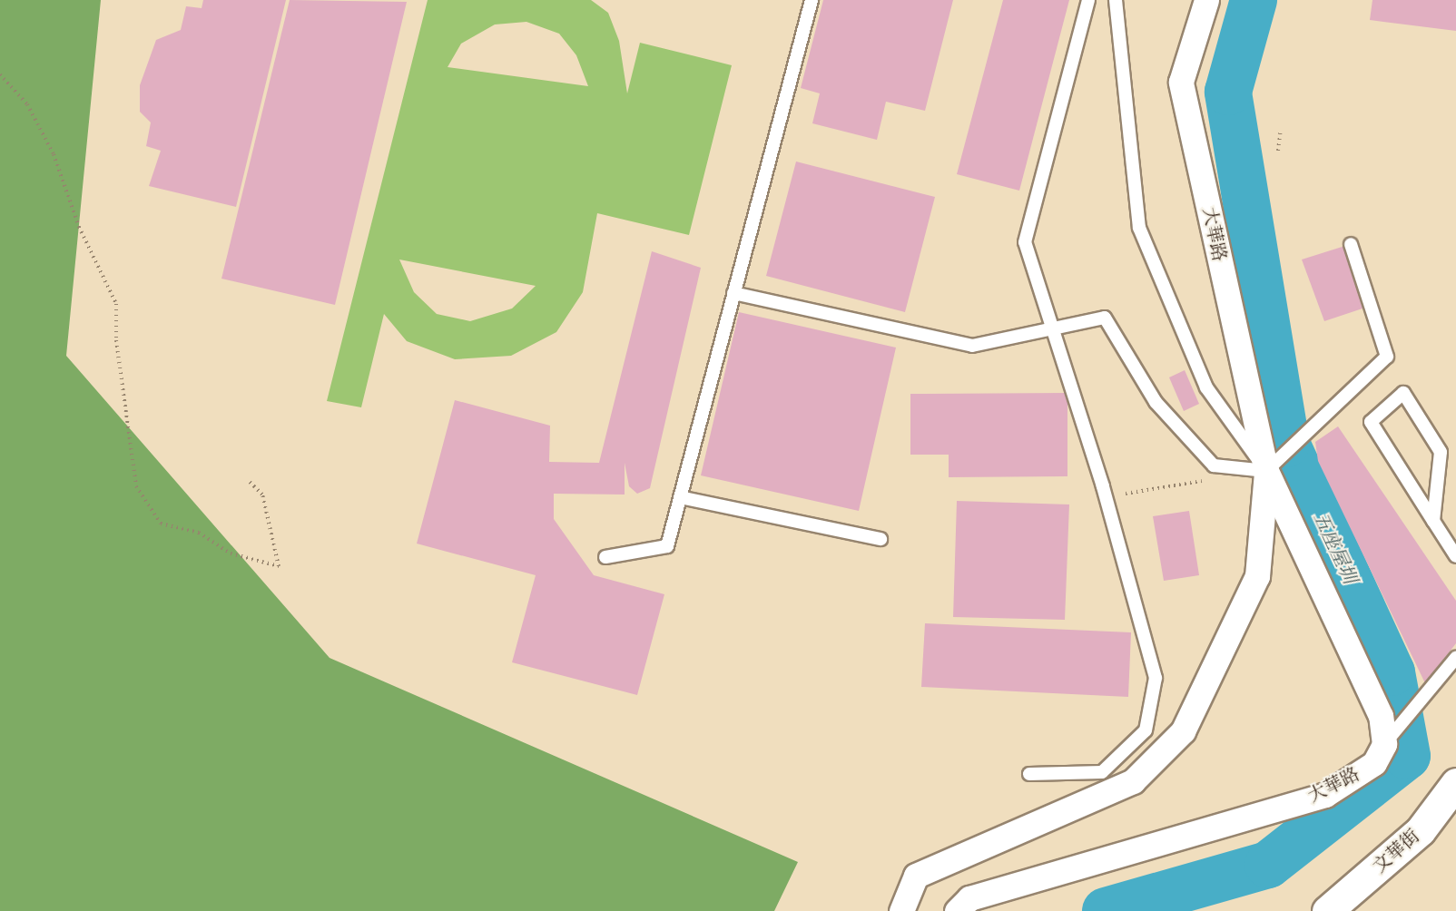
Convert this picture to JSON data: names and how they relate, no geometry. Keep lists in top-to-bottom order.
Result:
{
  "streets": {
    "street": ["大華路", "文華街"]
  },
  "water": ["五座屋圳"]
}
